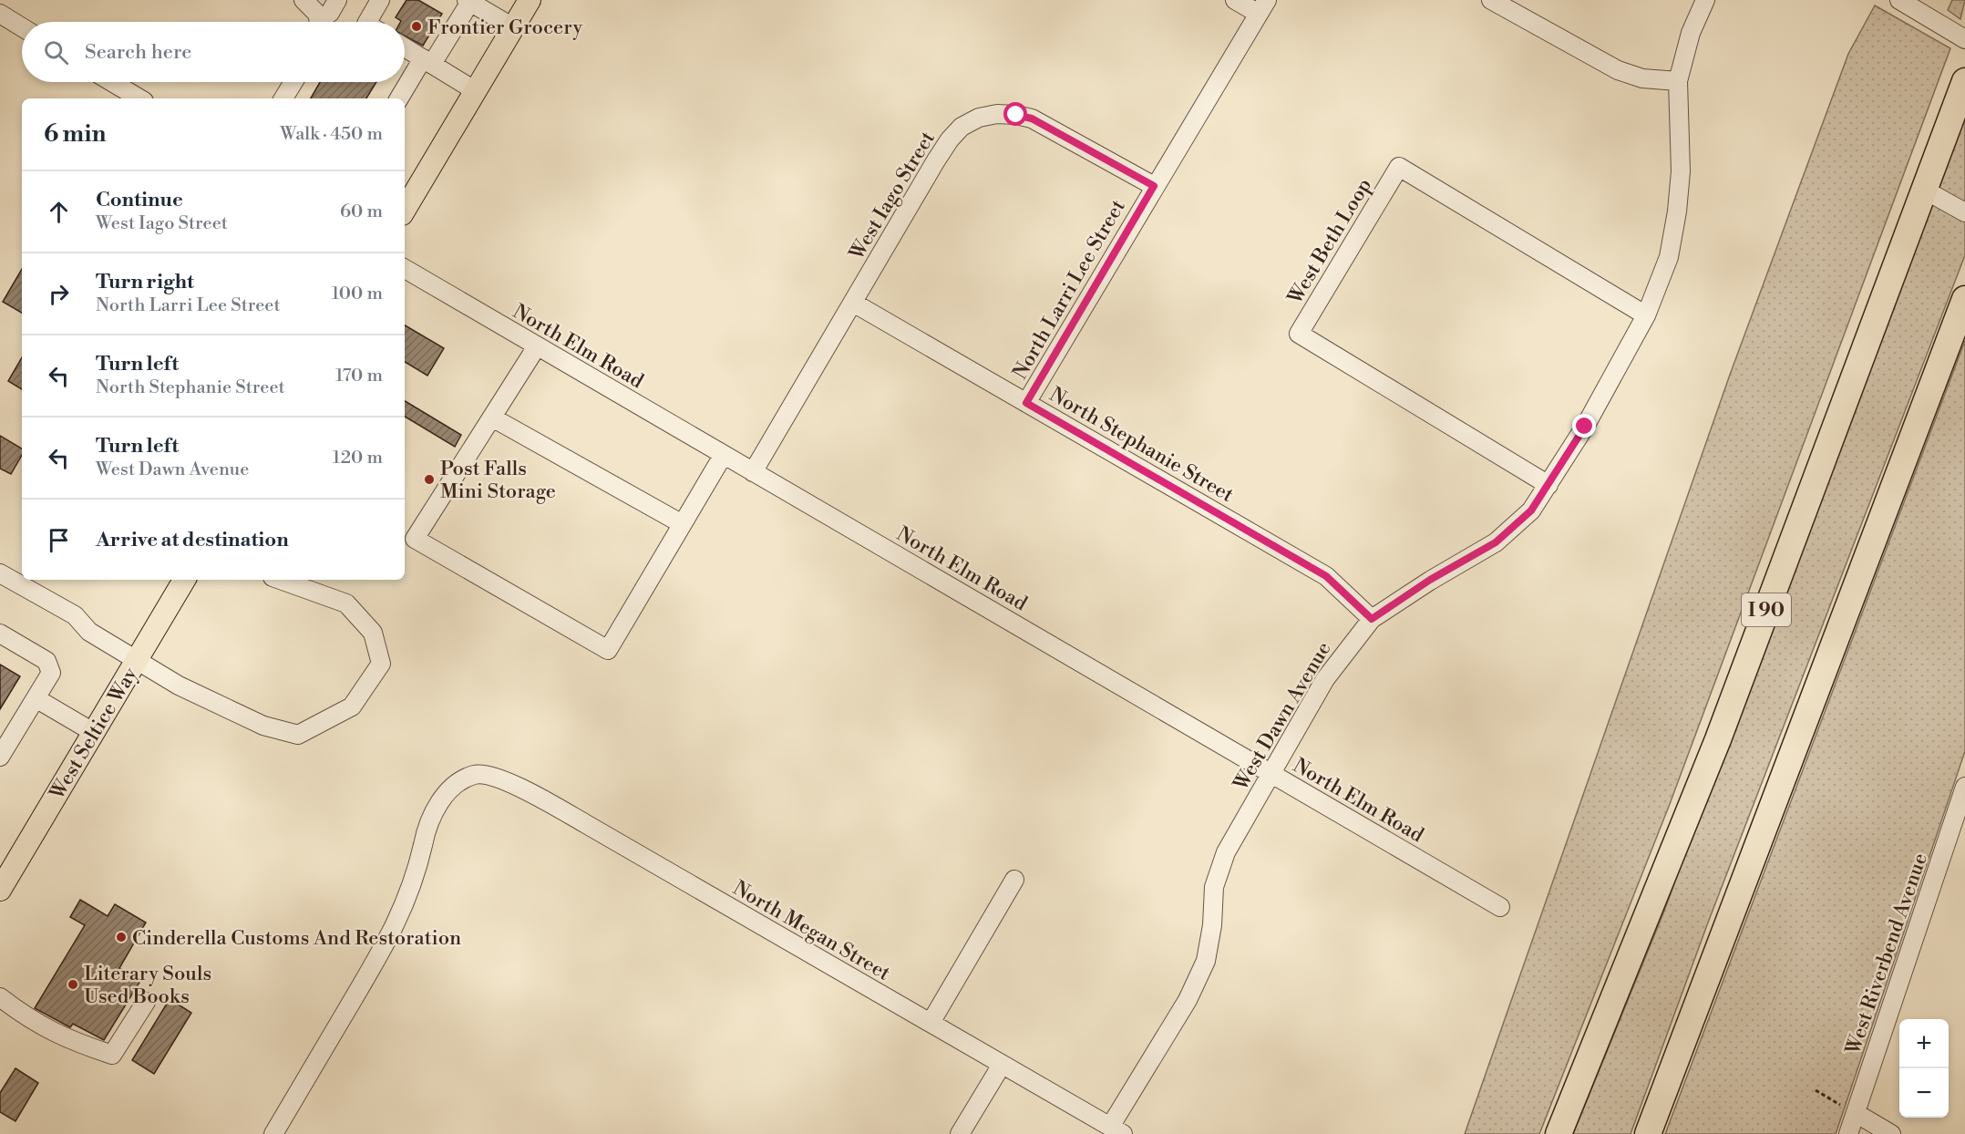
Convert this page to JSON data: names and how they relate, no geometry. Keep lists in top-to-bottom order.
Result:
{
  "streets": {
    "highway": ["I 90"],
    "main road": ["West Seltice Way"],
    "street": [
      "West Iago Street",
      "West Beth Loop",
      "North Larri Lee Street",
      "North Elm Road",
      "North Stephanie Street",
      "West Dawn Avenue",
      "North Megan Street",
      "West Riverbend Avenue"
    ]
  },
  "crossings": [
    ["West Iago Street", "North Larri Lee Street"],
    ["West Iago Street", "North Elm Road"],
    ["West Iago Street", "North Stephanie Street"],
    ["West Beth Loop", "West Dawn Avenue"],
    ["North Larri Lee Street", "North Stephanie Street"],
    ["North Elm Road", "West Dawn Avenue"],
    ["North Stephanie Street", "West Dawn Avenue"],
    ["West Dawn Avenue", "North Megan Street"]
  ],
  "places": [
    "Frontier Grocery",
    "Post Falls Mini Storage",
    "Cinderella Customs And Restoration",
    "Literary Souls Used Books"
  ],
  "page": {
    "search": "Search here",
    "heading": ["6 min", "Walk · 450 m"],
    "list": [
      ["Continue", "West Iago Street", "60 m"],
      ["Turn right", "North Larri Lee Street", "100 m"],
      ["Turn left", "North Stephanie Street", "170 m"],
      ["Turn left", "West Dawn Avenue", "120 m"],
      "Arrive at destination"
    ],
    "map_buttons": ["+", "−"]
  }
}
